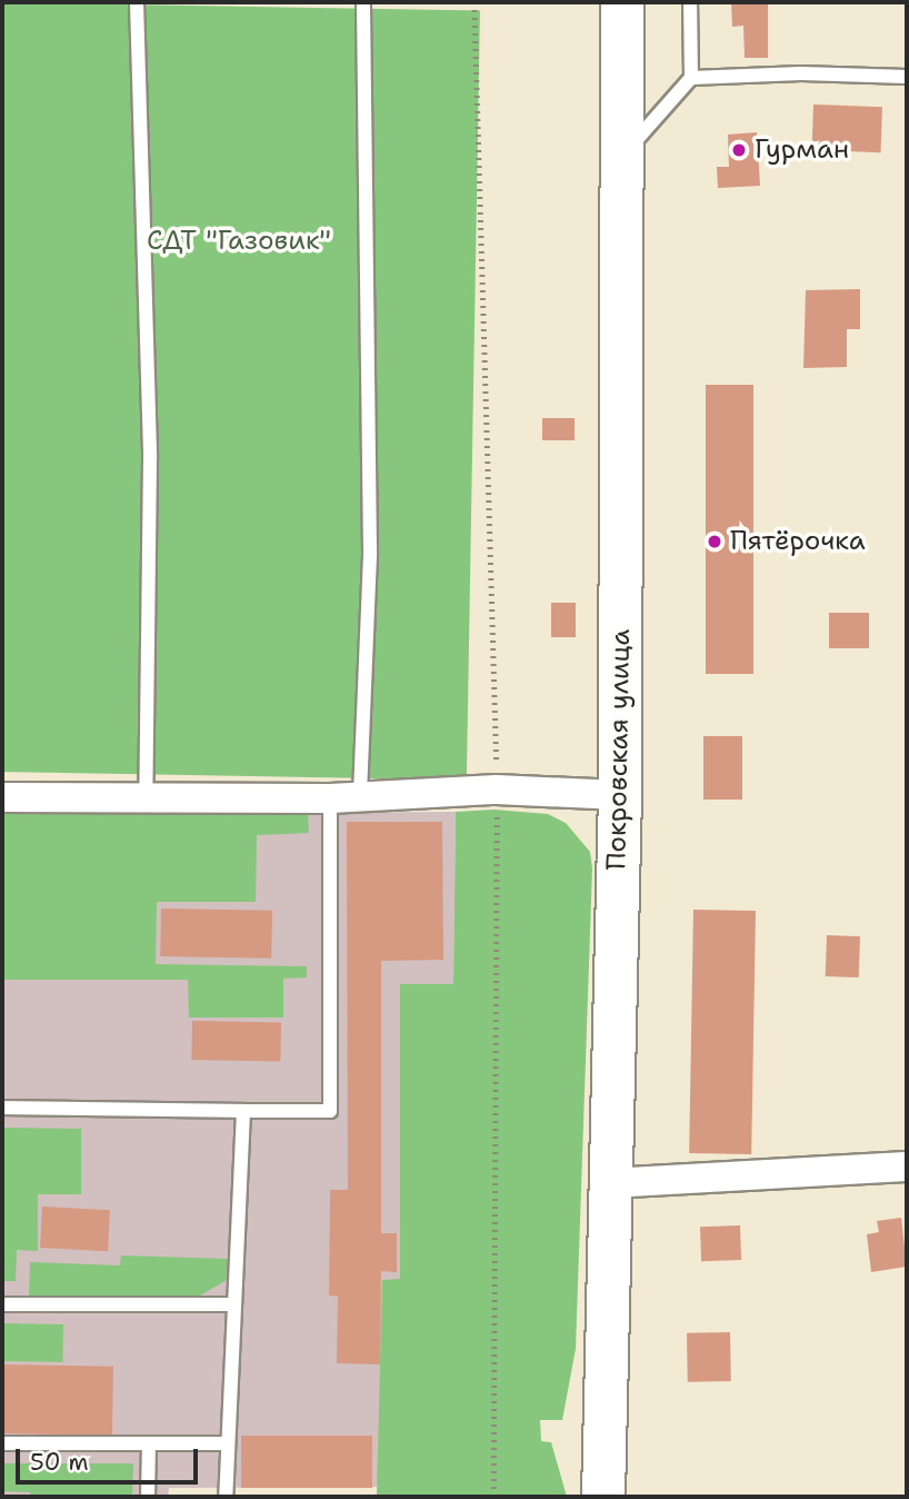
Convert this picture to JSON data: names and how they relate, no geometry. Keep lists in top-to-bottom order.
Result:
{
  "streets": {
    "main road": ["Покровская улица"]
  },
  "parks": ["СДТ \"Газовик\""],
  "places": ["Гурман", "Пятёрочка"],
  "scale_bar": "50 m"
}
